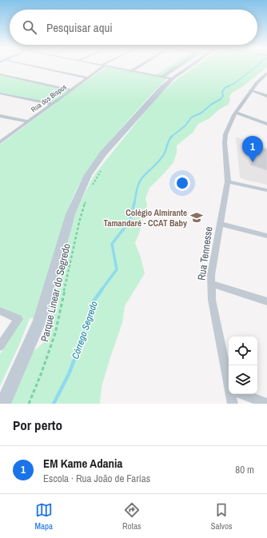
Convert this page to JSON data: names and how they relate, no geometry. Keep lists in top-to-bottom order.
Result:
{
  "streets": {
    "street": ["Rua dos Bispos", "Rua Tennesse"],
    "path": ["Parque Linear do Segredo"]
  },
  "water": ["Córrego Segredo"],
  "places": {
    "school or university": ["Colégio Almirante Tamandaré - CCAT Baby"]
  },
  "page": {
    "search": "Pesquisar aqui",
    "pins": "1",
    "heading": "Por perto",
    "list": [
      {
        "mark": "1",
        "name": "EM Kame Adania",
        "note": "Escola · Rua João de Farias",
        "value": "80 m"
      }
    ],
    "nav": ["Mapa", "Rotas", "Salvos"]
  }
}
